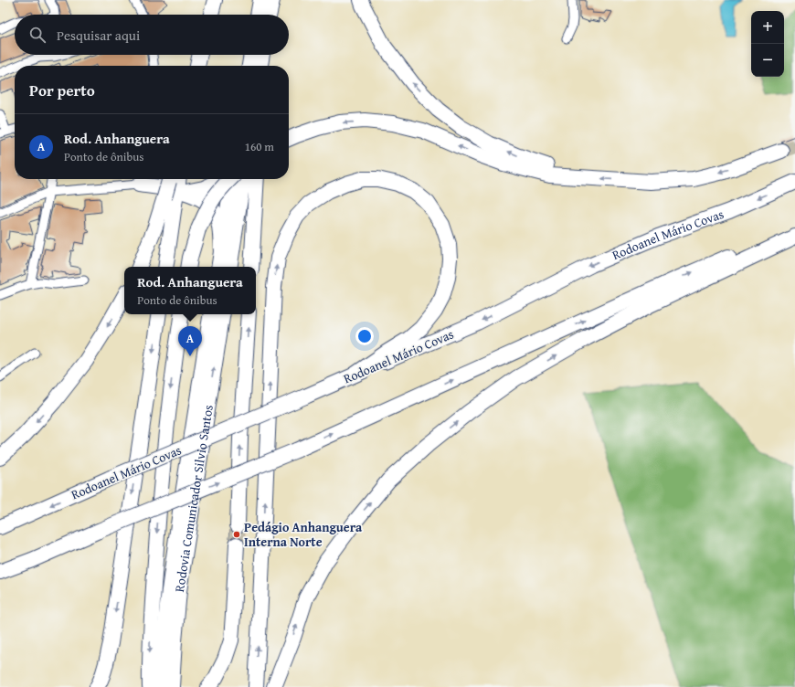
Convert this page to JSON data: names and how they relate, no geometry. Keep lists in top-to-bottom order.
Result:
{
  "streets": {
    "highway": ["Rodoanel Mário Covas", "Rodovia Comunicador Silvio Santos"]
  },
  "places": ["Pedágio Anhanguera Interna Norte"],
  "page": {
    "map_buttons": ["+", "−"],
    "search": "Pesquisar aqui",
    "heading": "Por perto",
    "list": [
      {
        "mark": "A",
        "name": "Rod. Anhanguera",
        "note": "Ponto de ônibus",
        "value": "160 m"
      }
    ],
    "popup": ["Rod. Anhanguera", "Ponto de ônibus"],
    "pins": "A"
  }
}
